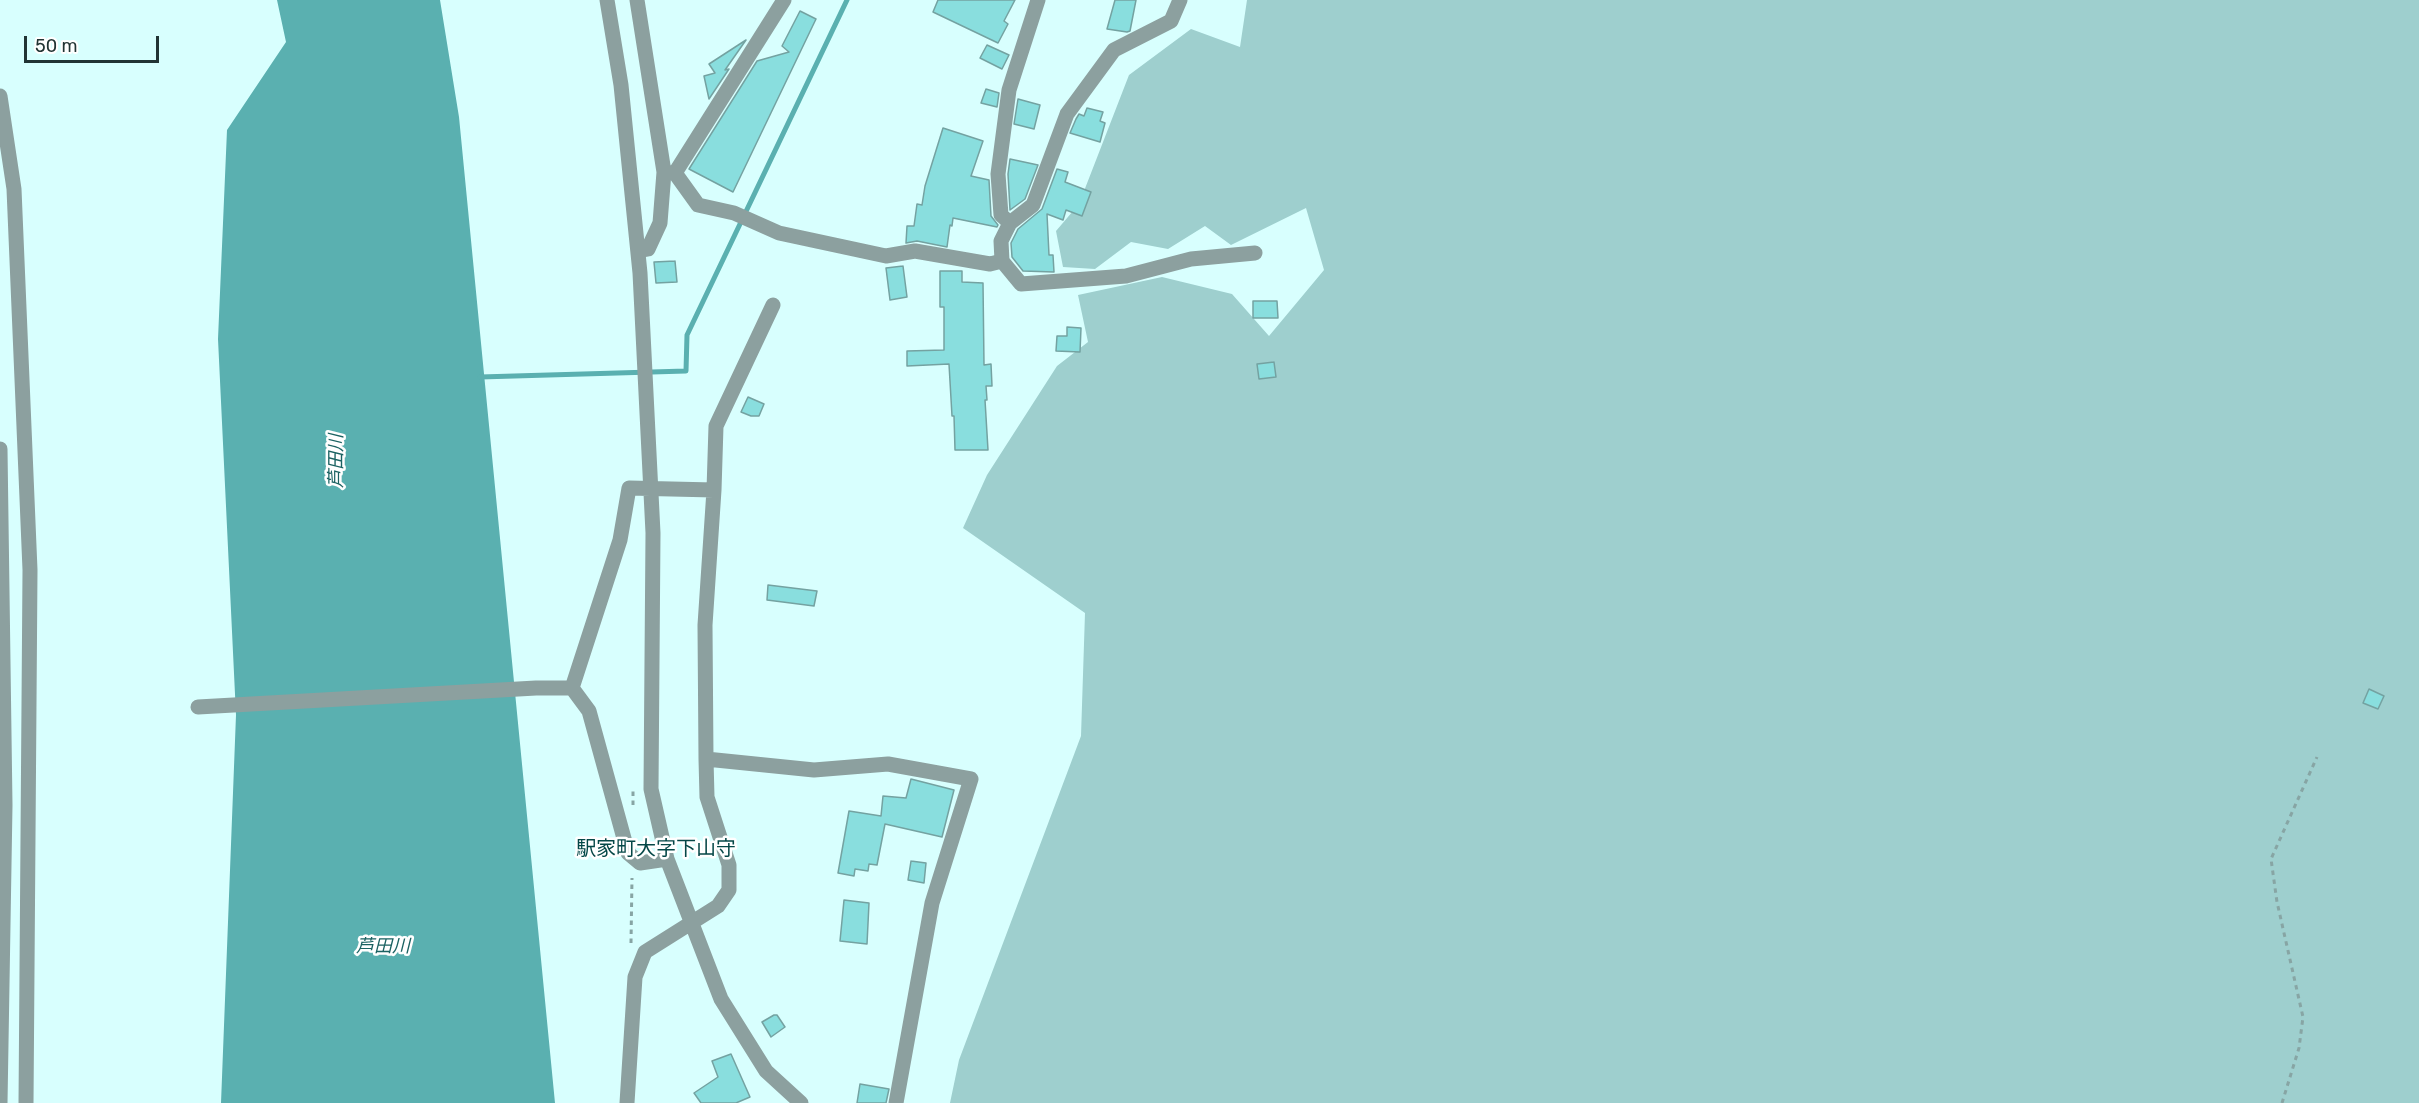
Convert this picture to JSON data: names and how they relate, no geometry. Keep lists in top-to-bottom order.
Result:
{
  "districts": ["駅家町大字下山守"],
  "water": ["芦田川"],
  "scale_bar": "50 m"
}
